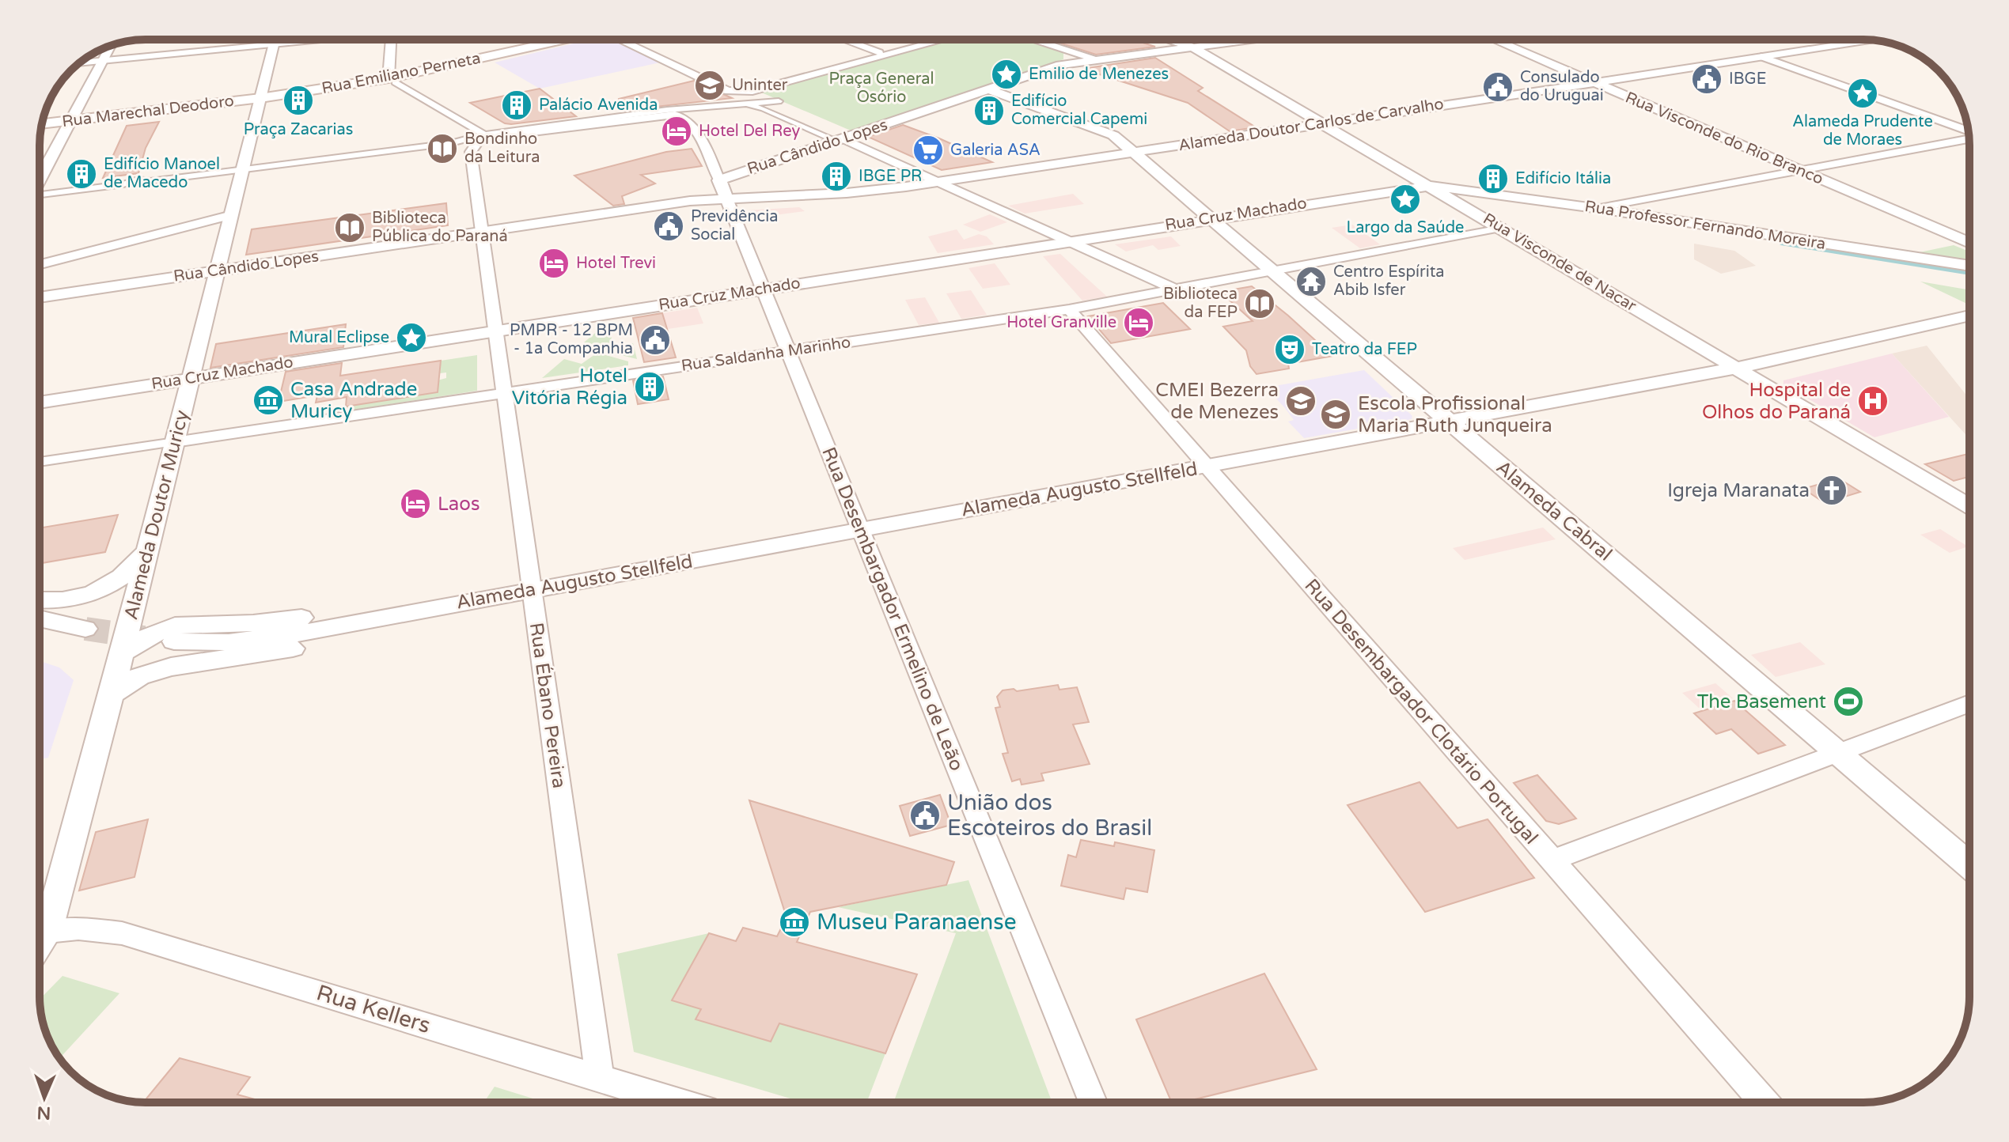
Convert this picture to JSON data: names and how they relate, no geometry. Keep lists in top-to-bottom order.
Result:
{
  "streets": {
    "main road": ["Rua Emiliano Perneta", "Rua Marechal Deodoro"],
    "street": [
      "Alameda Doutor Carlos de Carvalho",
      "Rua Visconde do Rio Branco",
      "Rua Cândido Lopes",
      "Rua Cruz Machado",
      "Rua Professor Fernando Moreira",
      "Rua Visconde de Nacar",
      "Rua Saldanha Marinho",
      "Alameda Augusto Stellfeld",
      "Alameda Cabral",
      "Alameda Doutor Muricy",
      "Rua Desembargador Ermelino de Leão",
      "Rua Ébano Pereira",
      "Rua Desembargador Clotário Portugal",
      "Rua Kellers"
    ]
  },
  "crossings": [
    ["Rua Emiliano Perneta", "Rua Marechal Deodoro"],
    ["Rua Emiliano Perneta", "Alameda Doutor Muricy"],
    ["Rua Marechal Deodoro", "Alameda Doutor Muricy"],
    ["Alameda Doutor Carlos de Carvalho", "Rua Visconde do Rio Branco"],
    ["Alameda Doutor Carlos de Carvalho", "Rua Cândido Lopes"],
    ["Alameda Doutor Carlos de Carvalho", "Rua Visconde de Nacar"],
    ["Alameda Doutor Carlos de Carvalho", "Alameda Cabral"],
    ["Alameda Doutor Carlos de Carvalho", "Rua Desembargador Ermelino de Leão"],
    ["Rua Cândido Lopes", "Rua Visconde de Nacar"],
    ["Rua Cândido Lopes", "Alameda Cabral"],
    ["Rua Cândido Lopes", "Alameda Doutor Muricy"],
    ["Rua Cândido Lopes", "Rua Desembargador Ermelino de Leão"],
    ["Rua Cândido Lopes", "Rua Ébano Pereira"],
    ["Rua Cruz Machado", "Rua Professor Fernando Moreira"],
    ["Rua Cruz Machado", "Rua Visconde de Nacar"],
    ["Rua Cruz Machado", "Alameda Cabral"],
    ["Rua Cruz Machado", "Alameda Doutor Muricy"],
    ["Rua Cruz Machado", "Rua Desembargador Ermelino de Leão"],
    ["Rua Cruz Machado", "Rua Ébano Pereira"],
    ["Rua Professor Fernando Moreira", "Rua Visconde de Nacar"],
    ["Rua Visconde de Nacar", "Rua Saldanha Marinho"],
    ["Rua Visconde de Nacar", "Alameda Augusto Stellfeld"],
    ["Rua Saldanha Marinho", "Alameda Cabral"],
    ["Rua Saldanha Marinho", "Alameda Doutor Muricy"],
    ["Rua Saldanha Marinho", "Rua Desembargador Ermelino de Leão"],
    ["Rua Saldanha Marinho", "Rua Ébano Pereira"],
    ["Rua Saldanha Marinho", "Rua Desembargador Clotário Portugal"],
    ["Alameda Augusto Stellfeld", "Alameda Cabral"],
    ["Alameda Augusto Stellfeld", "Rua Desembargador Ermelino de Leão"],
    ["Alameda Augusto Stellfeld", "Rua Ébano Pereira"],
    ["Alameda Augusto Stellfeld", "Rua Desembargador Clotário Portugal"],
    ["Rua Desembargador Ermelino de Leão", "Rua Ébano Pereira"],
    ["Rua Ébano Pereira", "Rua Kellers"]
  ],
  "parks": ["Praça General Osório"],
  "places": {
    "place": [
      "Emilio de Menezes",
      "Alameda Prudente de Moraes",
      "Largo da Saúde",
      "Mural Eclipse"
    ],
    "public building": [
      "IBGE",
      "Consulado do Uruguai",
      "Previdência Social",
      "PMPR - 12 BPM - 1a Companhia",
      "União dos Escoteiros do Brasil"
    ],
    "school or university": ["Uninter", "CMEI Bezerra de Menezes", "Escola Profissional Maria Ruth Junqueira"],
    "building": [
      "Praça Zacarias",
      "Palácio Avenida",
      "Edifício Comercial Capemi",
      "Edifício Manoel de Macedo",
      "IBGE PR",
      "Edifício Itália",
      "Hotel Vitória Régia"
    ],
    "hotel": [
      "Hotel Del Rey",
      "Hotel Trevi",
      "Hotel Granville",
      "Laos"
    ],
    "library": ["Bondinho da Leitura", "Biblioteca Pública do Paraná", "Biblioteca da FEP"],
    "supermarket": ["Galeria ASA"],
    "temple": ["Centro Espírita Abib Isfer"],
    "theatre": ["Teatro da FEP"],
    "museum": ["Casa Andrade Muricy", "Museu Paranaense"],
    "hospital": ["Hospital de Olhos do Paraná"],
    "church": ["Igreja Maranata"],
    "sports": ["The Basement"]
  },
  "north": "bottom"
}
